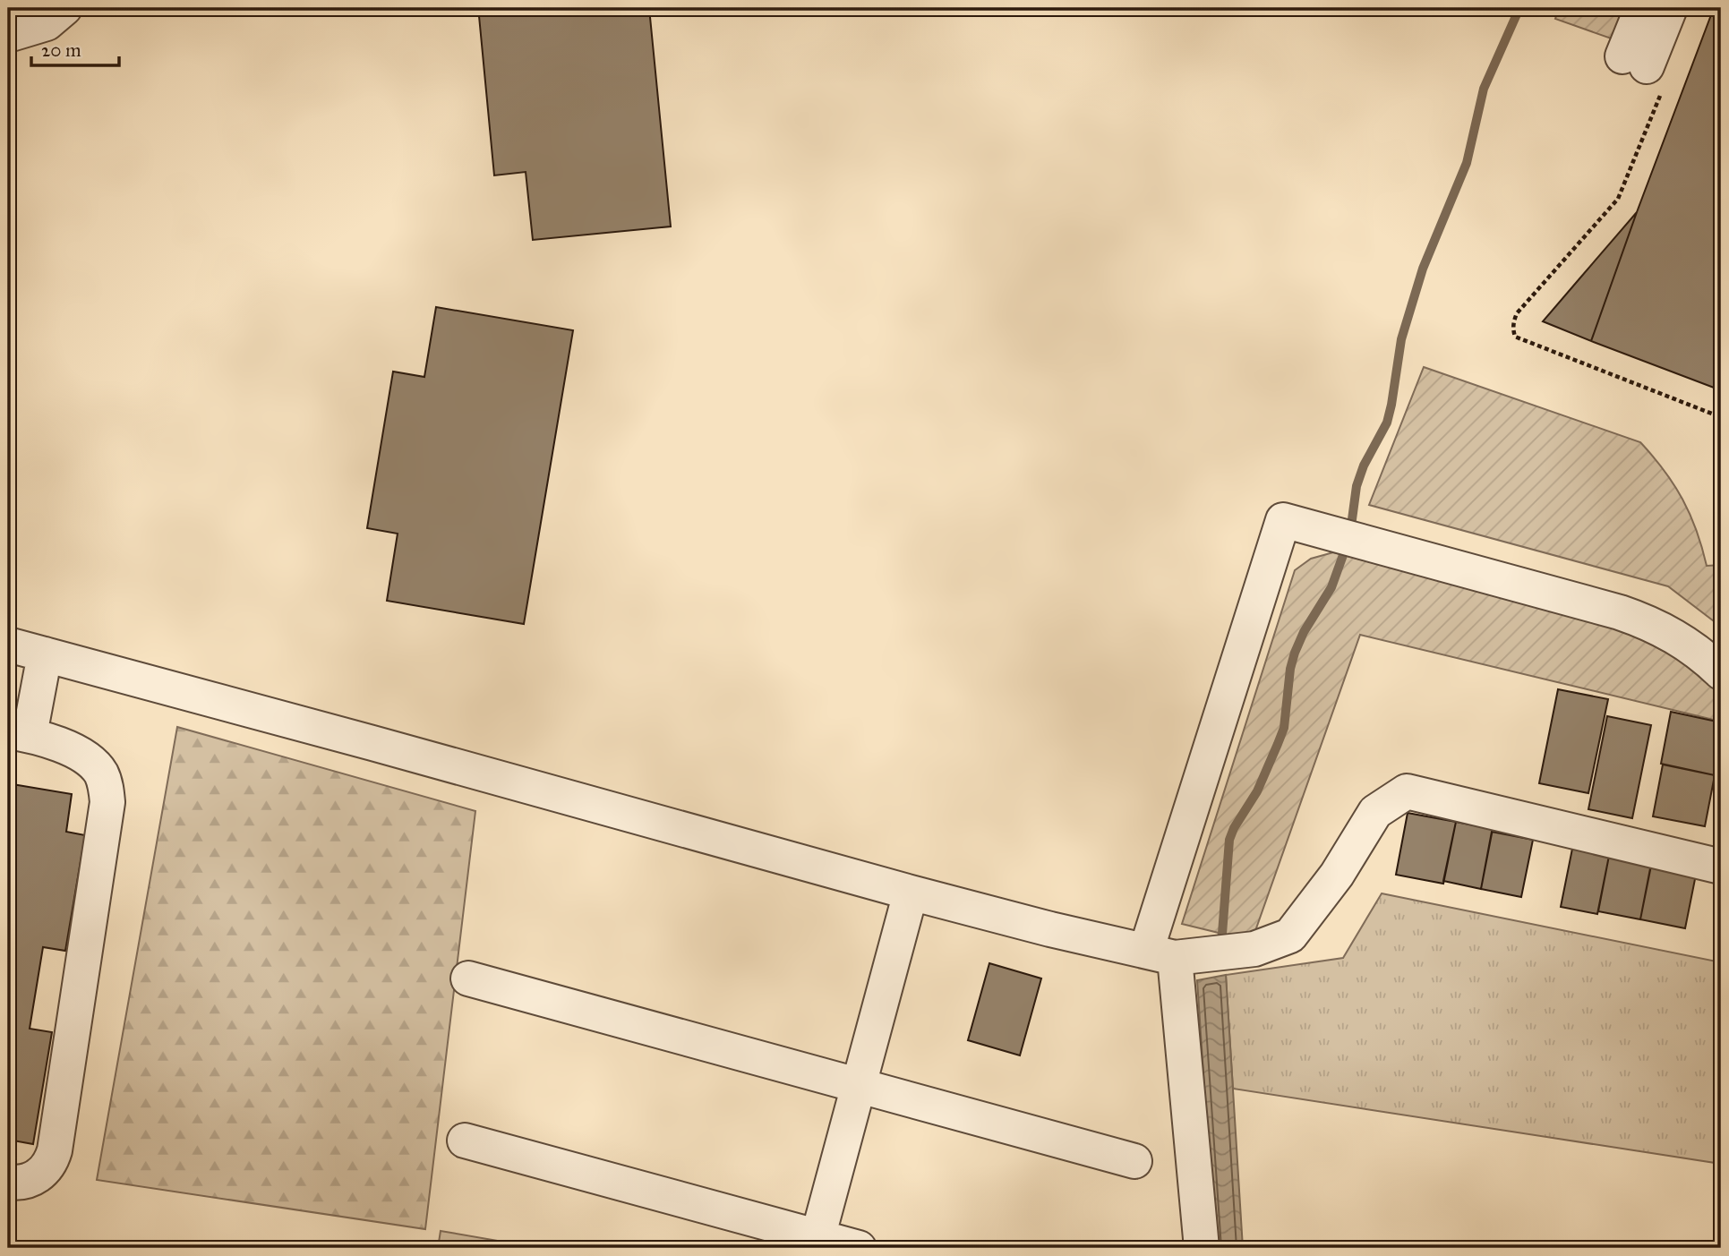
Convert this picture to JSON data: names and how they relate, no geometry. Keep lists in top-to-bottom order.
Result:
{
  "scale_bar": "20 m"
}
